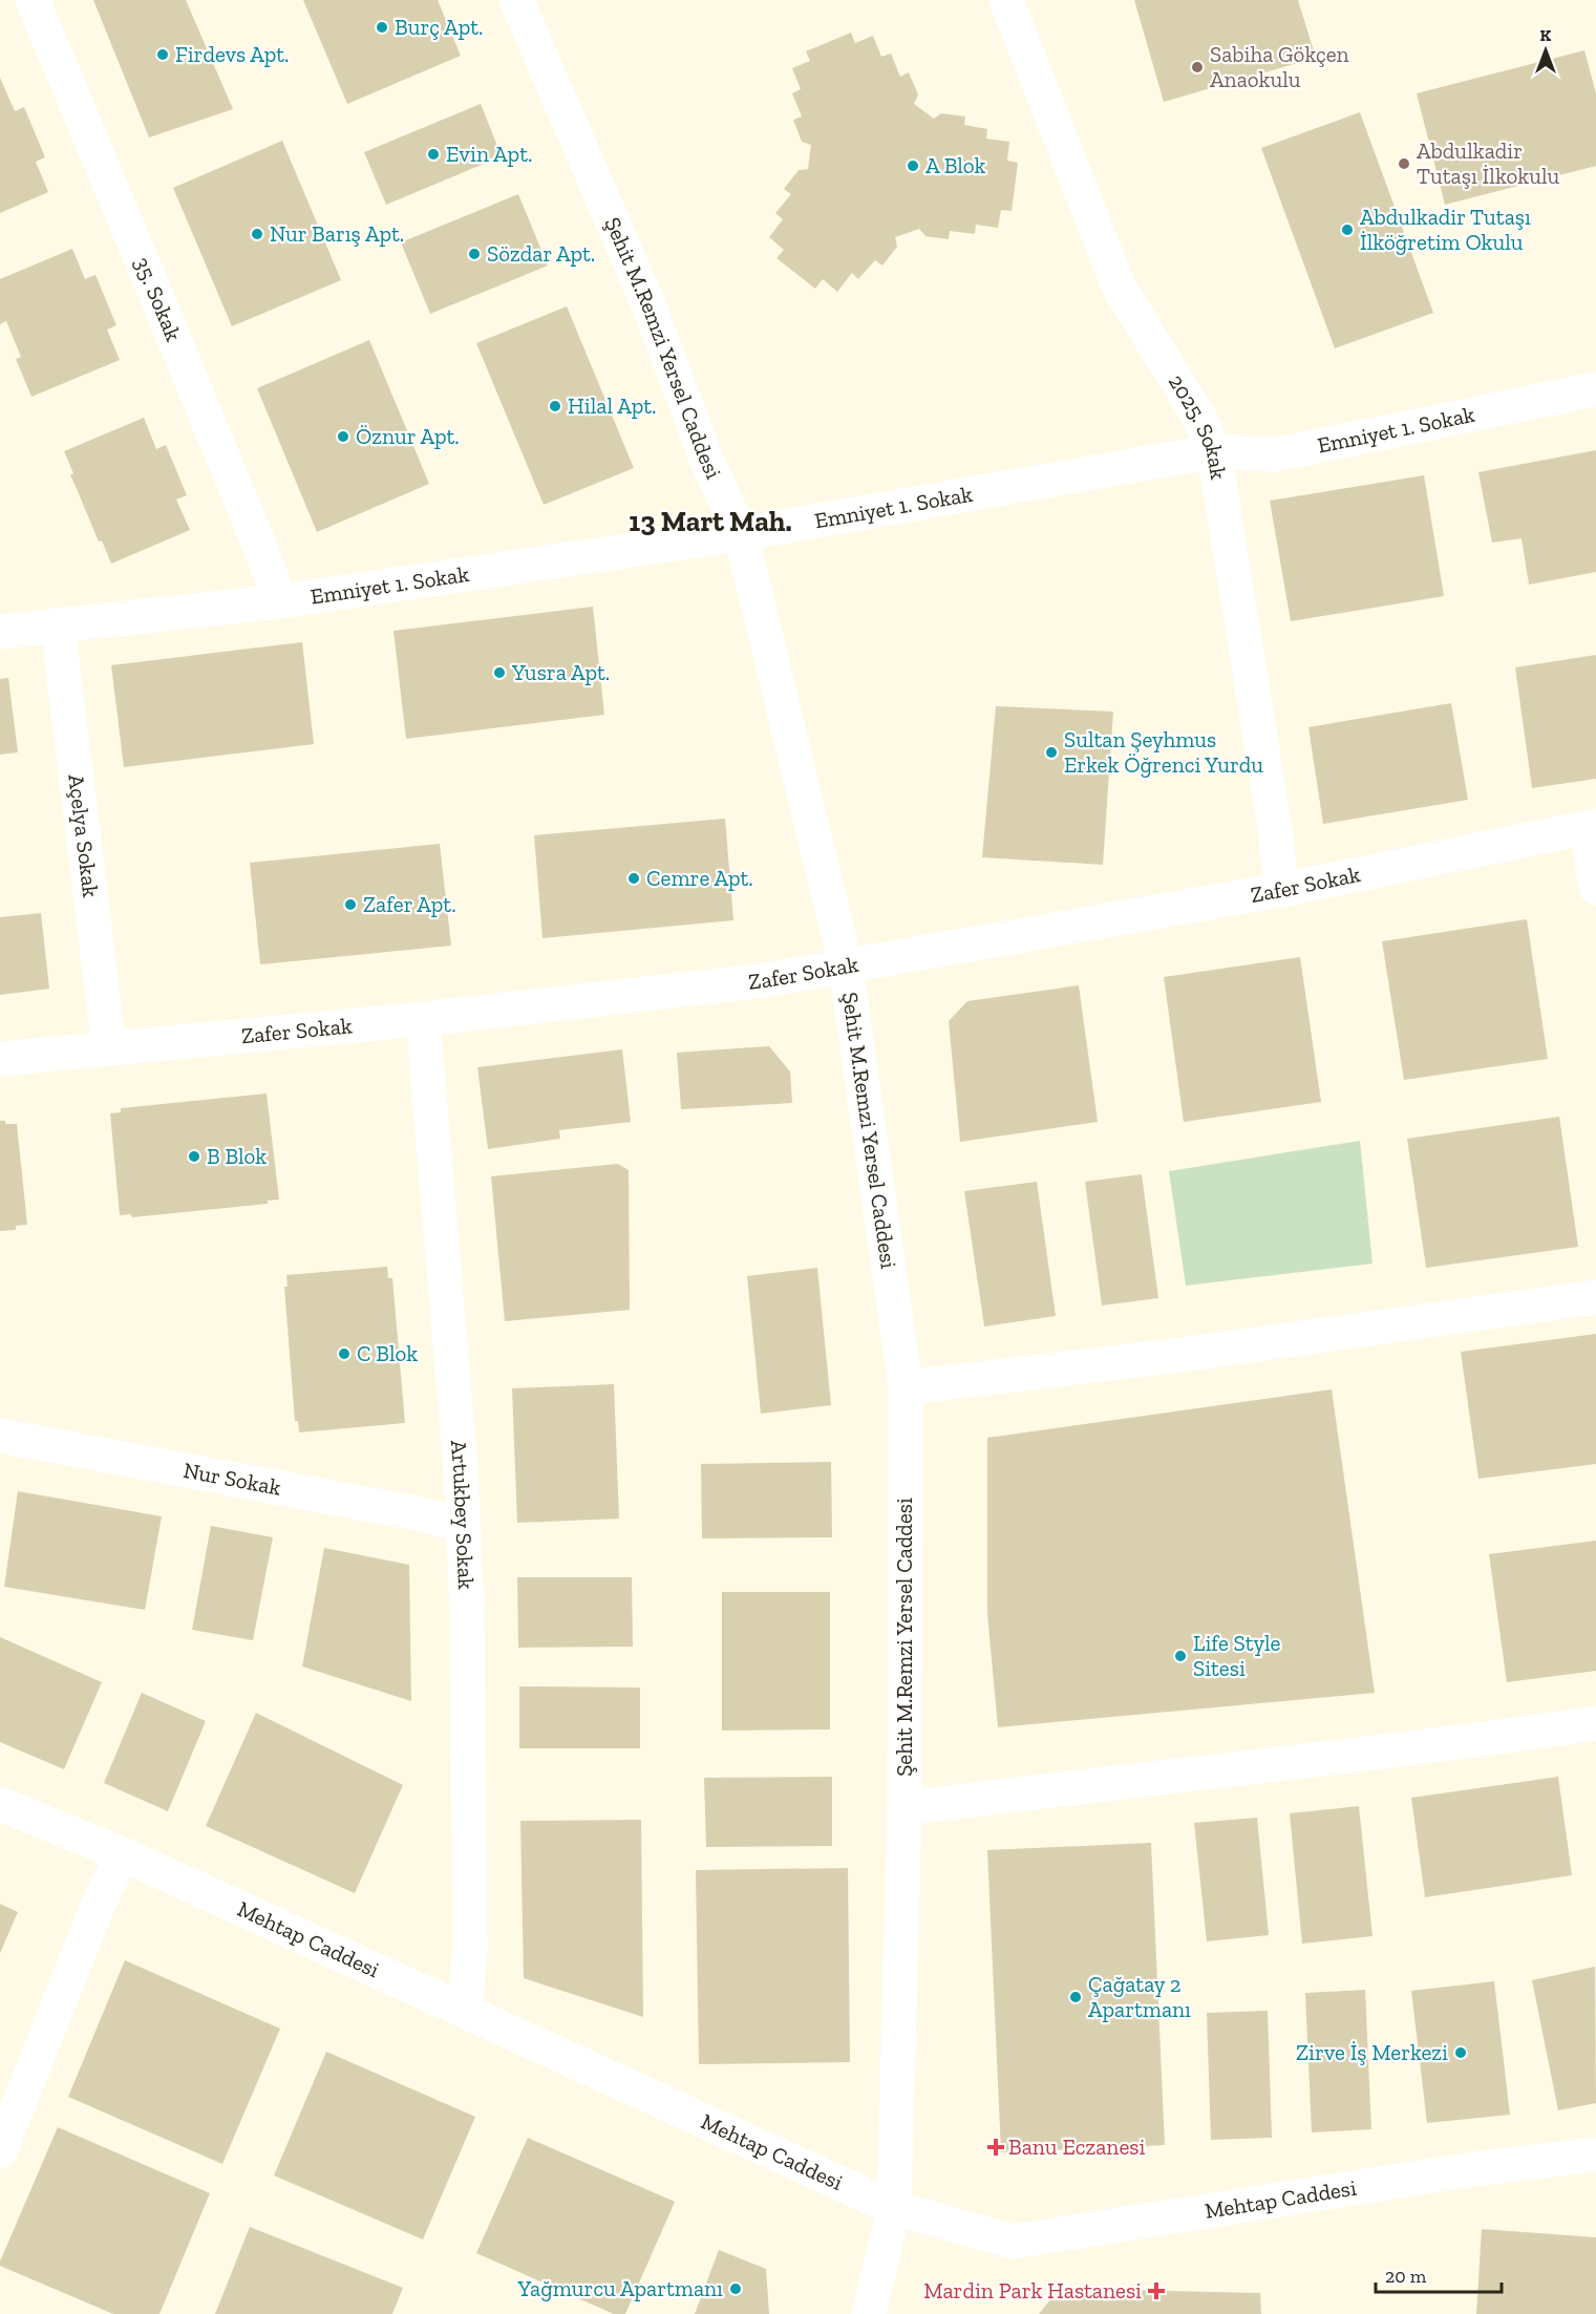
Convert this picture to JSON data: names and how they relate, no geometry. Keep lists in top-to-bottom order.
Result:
{
  "streets": {
    "street": [
      "35. Sokak",
      "Şehit M.Remzi Yersel Caddesi",
      "2025. Sokak",
      "Emniyet 1. Sokak",
      "Açelya Sokak",
      "Zafer Sokak",
      "Nur Sokak",
      "Artukbey Sokak",
      "Mehtap Caddesi"
    ]
  },
  "crossings": [
    ["35. Sokak", "Emniyet 1. Sokak"],
    ["Şehit M.Remzi Yersel Caddesi", "Emniyet 1. Sokak"],
    ["Şehit M.Remzi Yersel Caddesi", "Zafer Sokak"],
    ["Şehit M.Remzi Yersel Caddesi", "Mehtap Caddesi"],
    ["2025. Sokak", "Emniyet 1. Sokak"],
    ["2025. Sokak", "Zafer Sokak"],
    ["Emniyet 1. Sokak", "Açelya Sokak"],
    ["Açelya Sokak", "Zafer Sokak"],
    ["Zafer Sokak", "Artukbey Sokak"],
    ["Nur Sokak", "Artukbey Sokak"],
    ["Artukbey Sokak", "Mehtap Caddesi"]
  ],
  "districts": ["13 Mart Mah."],
  "places": {
    "other": [
      "Burç Apt.",
      "Firdevs Apt.",
      "Sabiha Gökçen Anaokulu",
      "Evin Apt.",
      "Abdulkadir Tutaşı İlkokulu",
      "A Blok",
      "Abdulkadir Tutaşı İlköğretim Okulu",
      "Nur Barış Apt.",
      "Sözdar Apt.",
      "Hilal Apt.",
      "Öznur Apt.",
      "Yusra Apt.",
      "Sultan Şeyhmus Erkek Öğrenci Yurdu",
      "Cemre Apt.",
      "Zafer Apt.",
      "B Blok",
      "C Blok",
      "Life Style Sitesi",
      "Çağatay 2 Apartmanı",
      "Zirve İş Merkezi",
      "Yağmurcu Apartmanı"
    ],
    "health": ["Banu Eczanesi", "Mardin Park Hastanesi"]
  },
  "scale_bar": "20 m",
  "north": "top"
}
